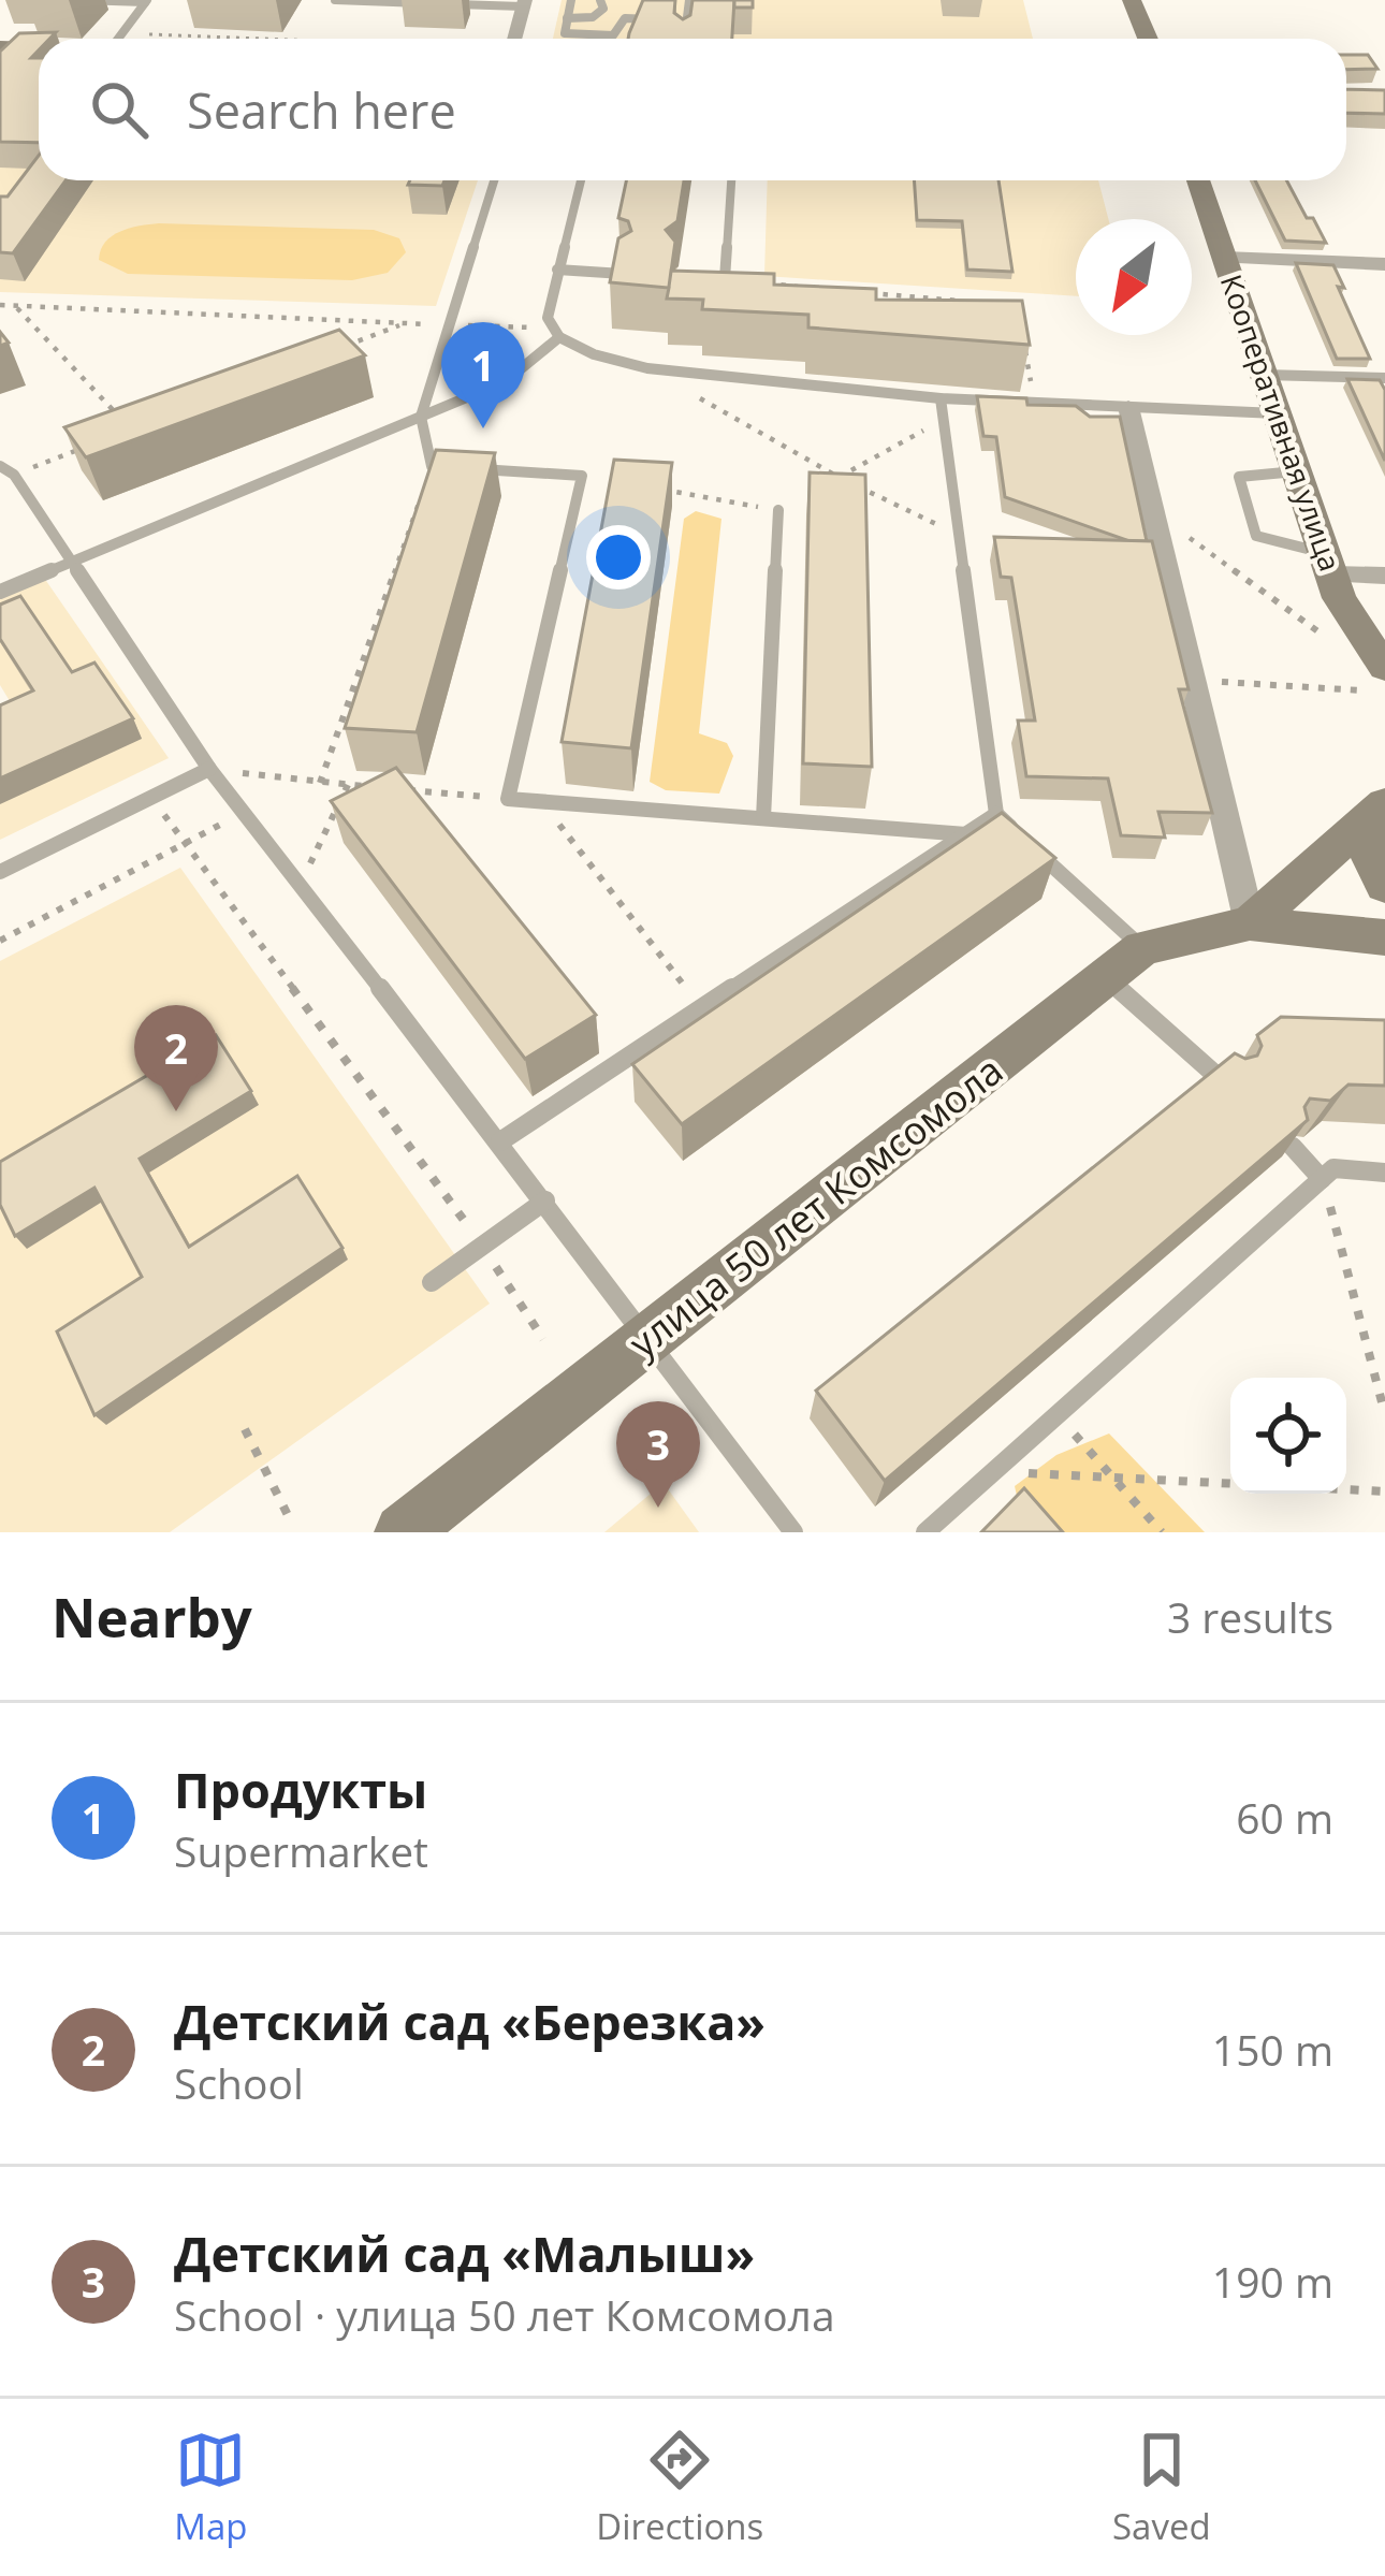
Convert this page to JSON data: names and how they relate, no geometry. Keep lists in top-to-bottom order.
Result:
{
  "streets": {
    "street": ["Кооперативная улица", "улица 50 лет Комсомола"]
  },
  "north": "bottom left",
  "page": {
    "search": "Search here",
    "pins": ["1", "2", "3"],
    "heading": ["Nearby", "3 results"],
    "list": [
      {
        "mark": "1",
        "name": "Продукты",
        "note": "Supermarket",
        "value": "60 m"
      },
      {
        "mark": "2",
        "name": "Детский сад «Березка»",
        "note": "School",
        "value": "150 m"
      },
      {
        "mark": "3",
        "name": "Детский сад «Малыш»",
        "note": "School · улица 50 лет Комсомола",
        "value": "190 m"
      }
    ],
    "nav": ["Map", "Directions", "Saved"]
  }
}
